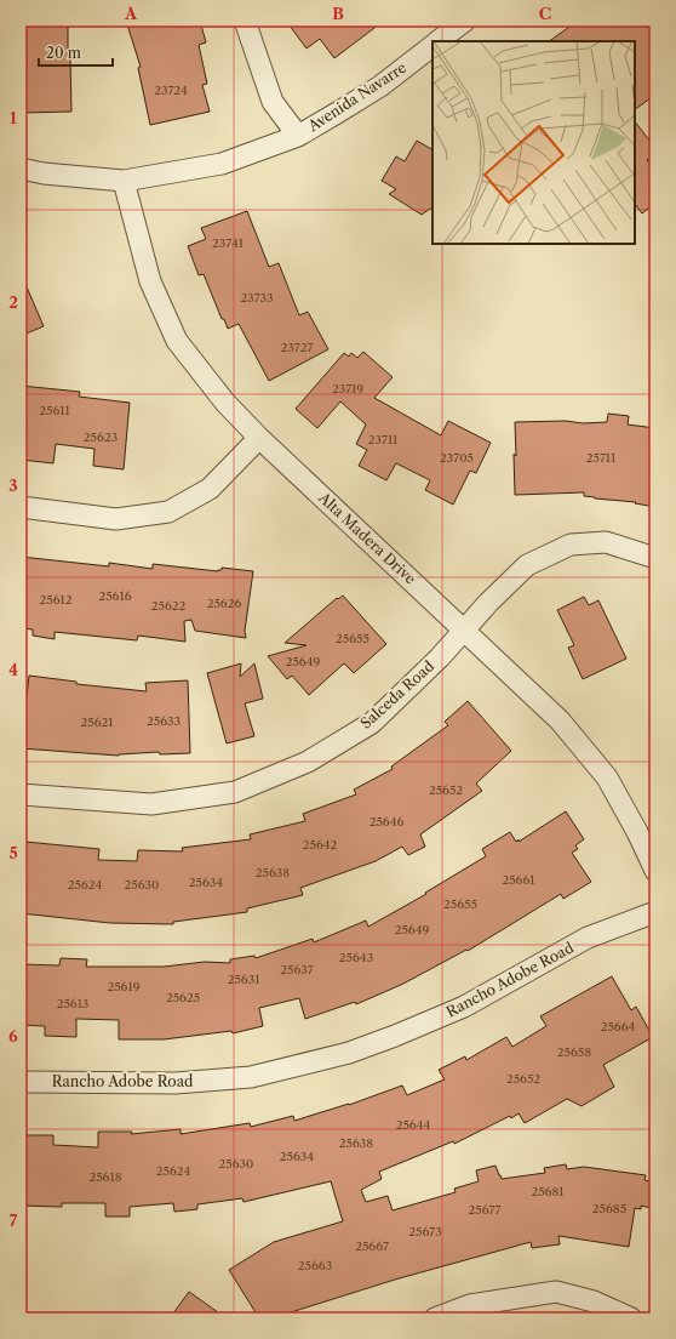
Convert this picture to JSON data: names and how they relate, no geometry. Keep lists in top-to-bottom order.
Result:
{
  "streets": {
    "street": [
      "Avenida Navarre",
      "Alta Madera Drive",
      "Salceda Road",
      "Rancho Adobe Road"
    ]
  },
  "crossings": [
    ["Avenida Navarre", "Alta Madera Drive"],
    ["Alta Madera Drive", "Salceda Road"]
  ],
  "house_numbers": [
    "23724",
    "23741",
    "23733",
    "23727",
    "23719",
    "25611",
    "25623",
    "23711",
    "23705",
    "25711",
    "25616",
    "25612",
    "25626",
    "25622",
    "25655",
    "25649",
    "25633",
    "25621",
    "25652",
    "25646",
    "25642",
    "25638",
    "25661",
    "25634",
    "25624",
    "25630",
    "25655",
    "25649",
    "25643",
    "25637",
    "25631",
    "25619",
    "25625",
    "25613",
    "25664",
    "25658",
    "25652",
    "25644",
    "25638",
    "25634",
    "25630",
    "25624",
    "25618",
    "25681",
    "25685",
    "25677",
    "25673",
    "25667",
    "25663"
  ],
  "scale_bar": "20 m",
  "grid": {
    "columns": ["A", "B", "C"],
    "rows": [
      "1",
      "2",
      "3",
      "4",
      "5",
      "6",
      "7"
    ]
  }
}
